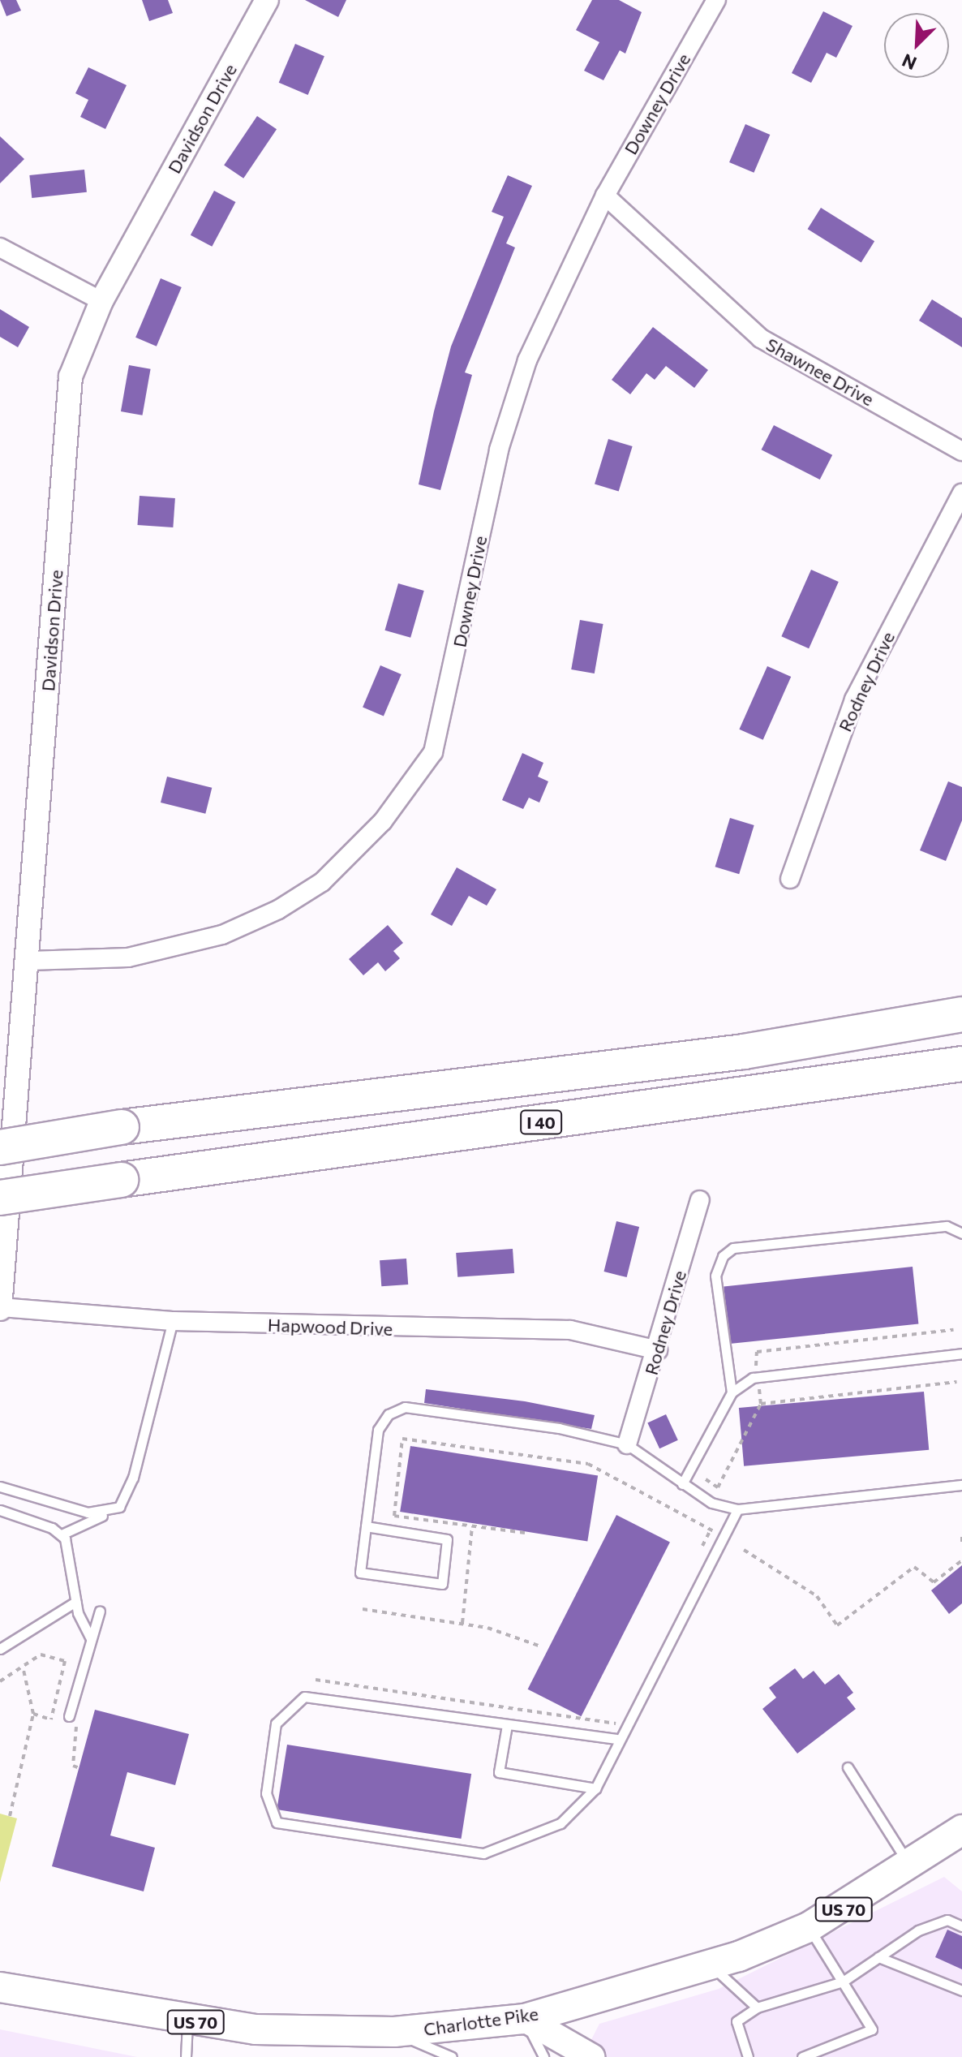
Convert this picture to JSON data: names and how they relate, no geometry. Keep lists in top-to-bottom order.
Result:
{
  "streets": {
    "highway": ["I 40"],
    "main road": ["US 70", "Charlotte Pike"],
    "street": [
      "Downey Drive",
      "Davidson Drive",
      "Shawnee Drive",
      "Rodney Drive",
      "Hapwood Drive"
    ]
  },
  "crossings": [
    ["Downey Drive", "Davidson Drive"],
    ["Downey Drive", "Shawnee Drive"],
    ["Davidson Drive", "Hapwood Drive"],
    ["Rodney Drive", "Hapwood Drive"]
  ],
  "north": "bottom left"
}
